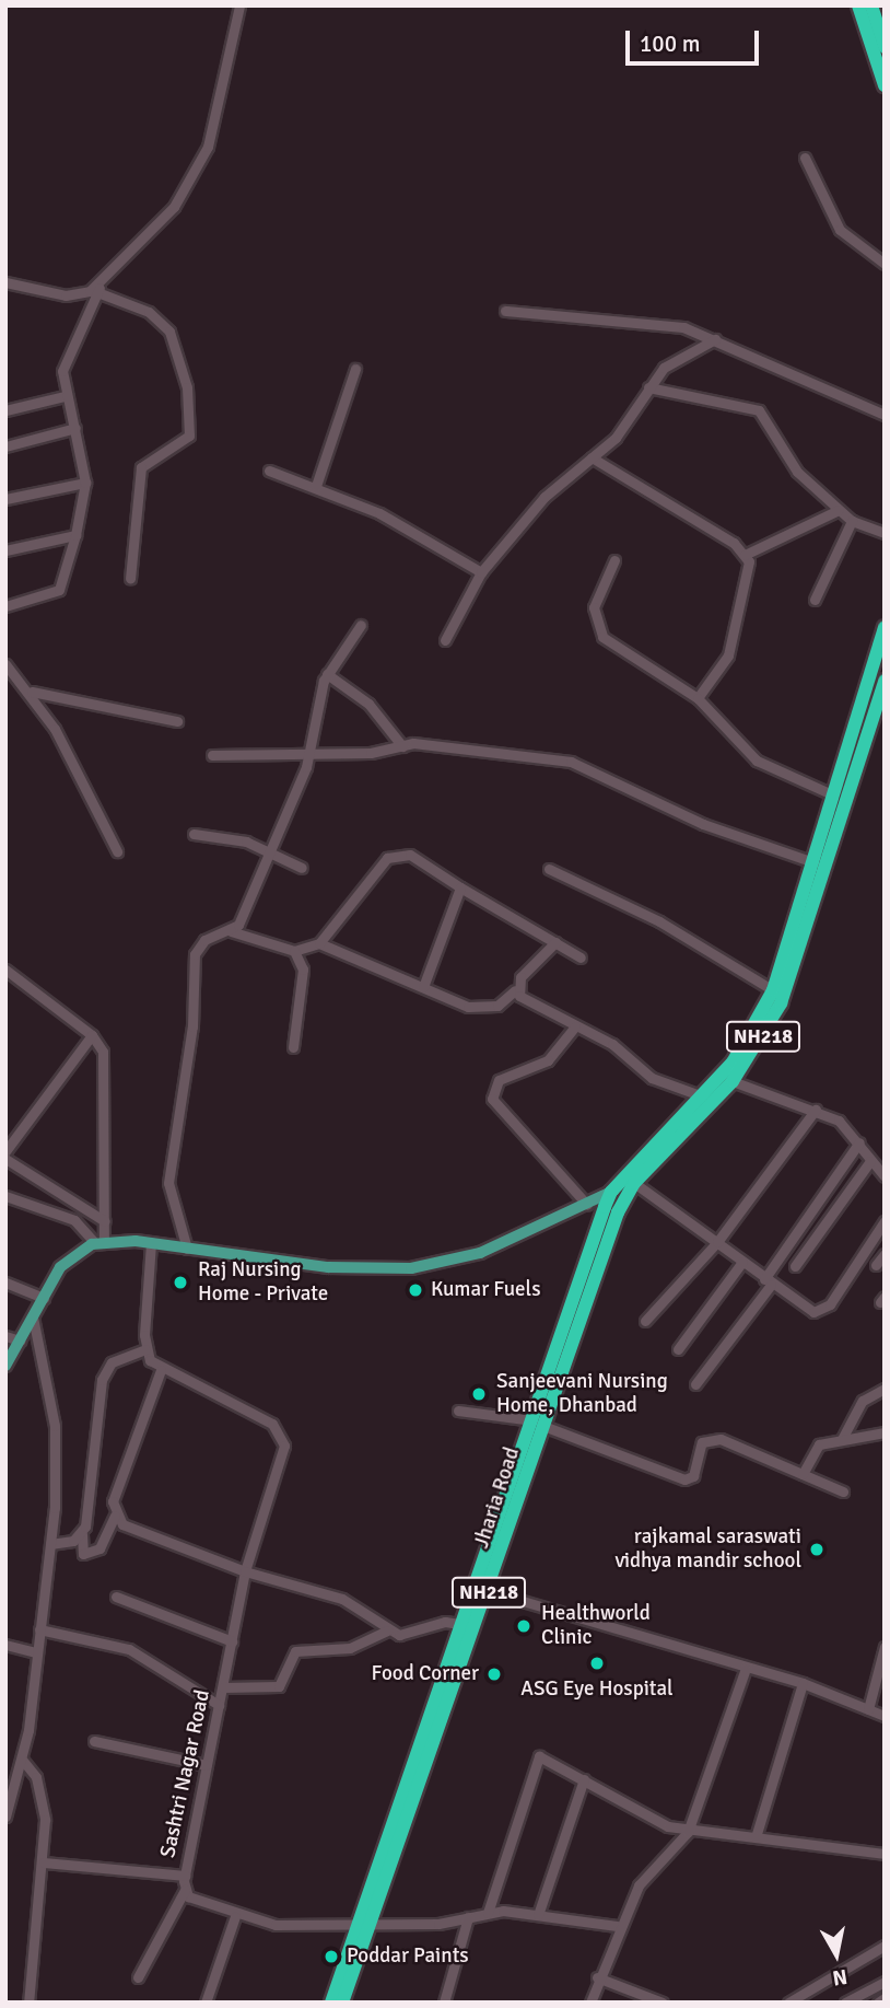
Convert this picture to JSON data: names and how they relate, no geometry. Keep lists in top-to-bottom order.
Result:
{
  "streets": {
    "highway": ["NH218", "Jharia Road"],
    "street": ["Sashtri Nagar Road"]
  },
  "crossings": [
    ["NH218", "Jharia Road"],
    ["Jharia Road", "Sashtri Nagar Road"]
  ],
  "places": [
    "Raj Nursing Home - Private",
    "Kumar Fuels",
    "Sanjeevani Nursing Home, Dhanbad",
    "rajkamal saraswati vidhya mandir school",
    "Healthworld Clinic",
    "ASG Eye Hospital",
    "Food Corner",
    "Poddar Paints"
  ],
  "scale_bar": "100 m",
  "north": "bottom"
}
